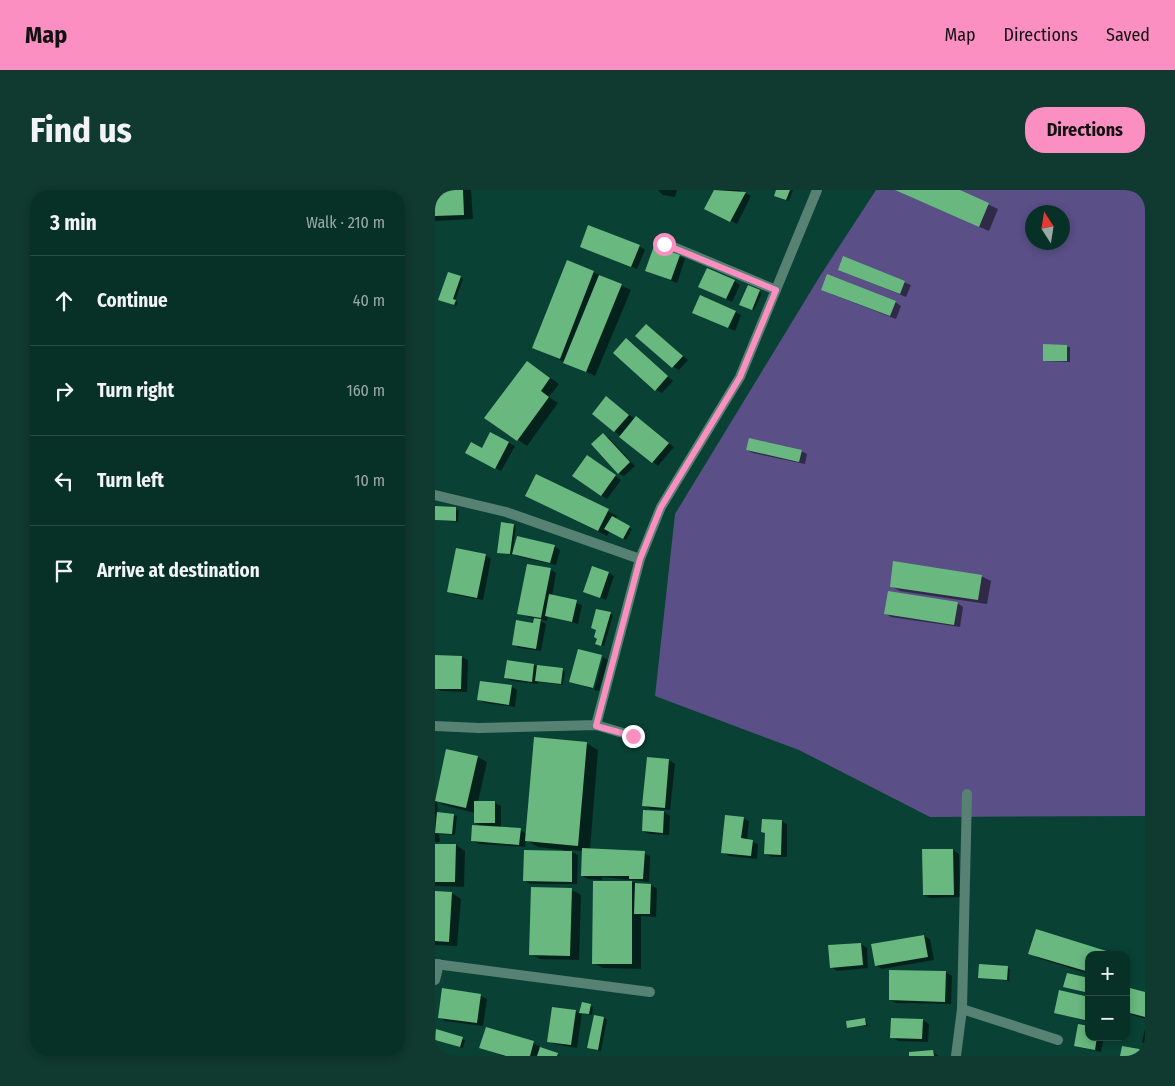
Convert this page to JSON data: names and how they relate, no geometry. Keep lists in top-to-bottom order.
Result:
{
  "north": "top",
  "page": {
    "header": "Map",
    "nav": ["Map", "Directions", "Saved"],
    "buttons": "Directions",
    "title": "Find us",
    "heading": ["3 min", "Walk · 210 m"],
    "list": [
      ["Continue", "40 m"],
      ["Turn right", "160 m"],
      ["Turn left", "10 m"],
      "Arrive at destination"
    ],
    "map_buttons": ["+", "−"]
  }
}
